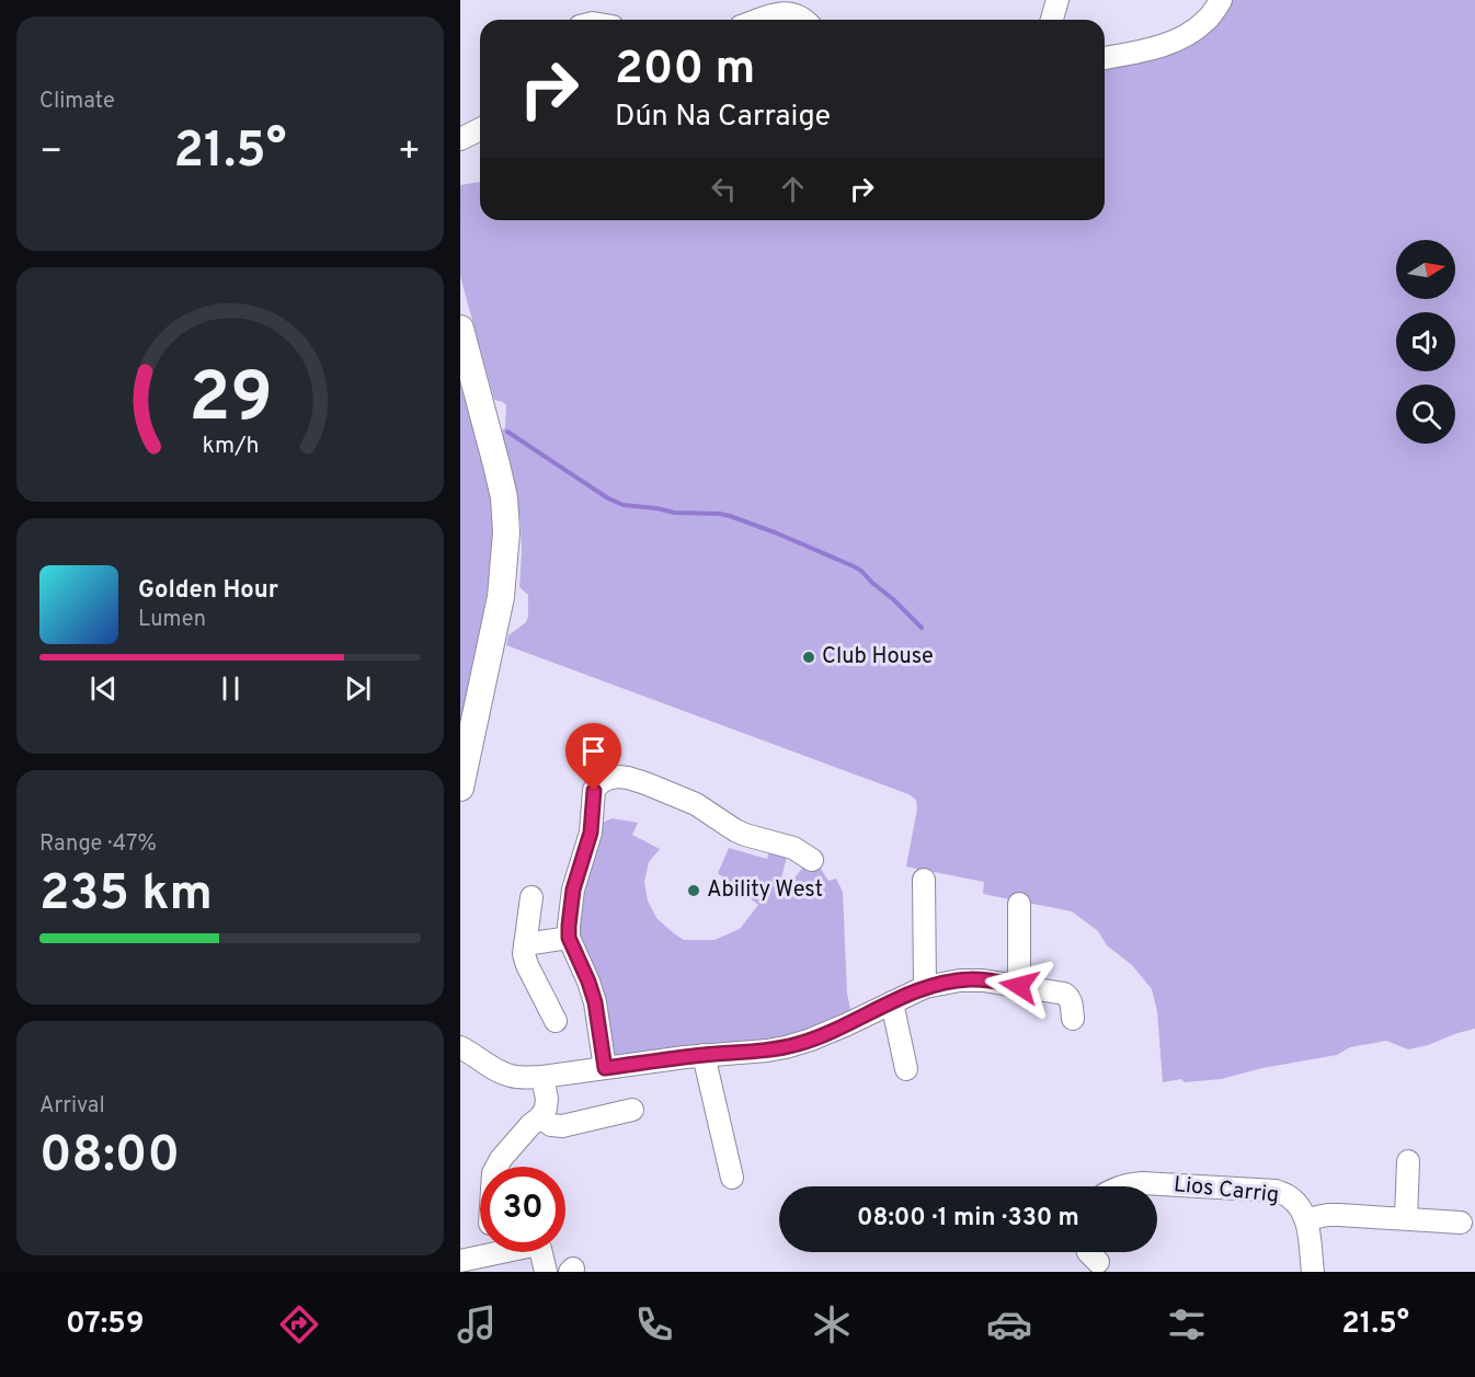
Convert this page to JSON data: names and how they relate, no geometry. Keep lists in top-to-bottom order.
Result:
{
  "streets": {
    "street": ["Lios Carrig"]
  },
  "places": ["Club House", "Ability West"],
  "north": "right",
  "page": {
    "tile": [
      "Climate",
      ["Range · 47%", "235 km"],
      ["Arrival", "08:00"]
    ],
    "turn": ["200 m", "Dún Na Carraige"],
    "heat": ["−", "21.5°", "+"],
    "song": ["Golden Hour", "Lumen"],
    "limit": "30",
    "trip": "08:00 · 1 min · 330 m",
    "tabs": ["07:59", "21.5°"],
    "gauge": ["29", "km/h"]
  }
}
